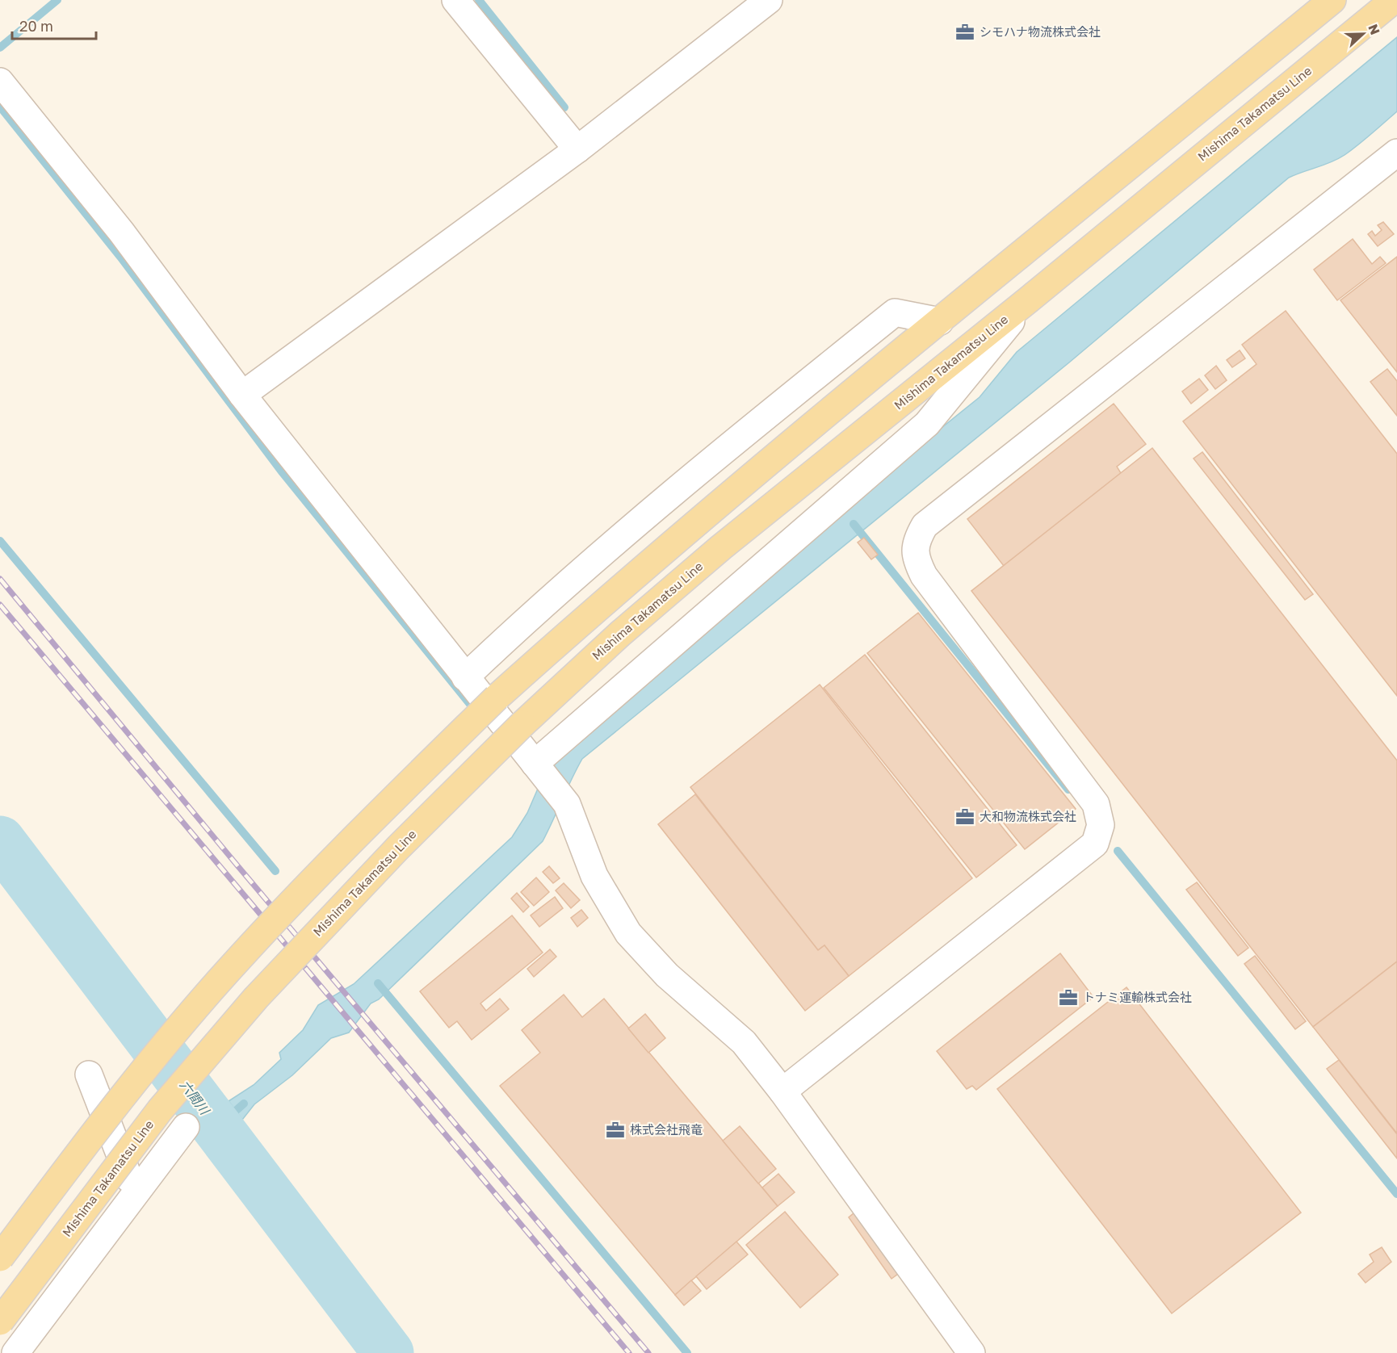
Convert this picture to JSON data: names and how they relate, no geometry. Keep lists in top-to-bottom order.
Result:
{
  "streets": {
    "main road": ["Mishima Takamatsu Line"]
  },
  "water": ["六間川"],
  "places": {
    "office": [
      "シモハナ物流株式会社",
      "大和物流株式会社",
      "トナミ運輸株式会社",
      "株式会社飛竜"
    ]
  },
  "scale_bar": "20 m",
  "north": "right"
}
